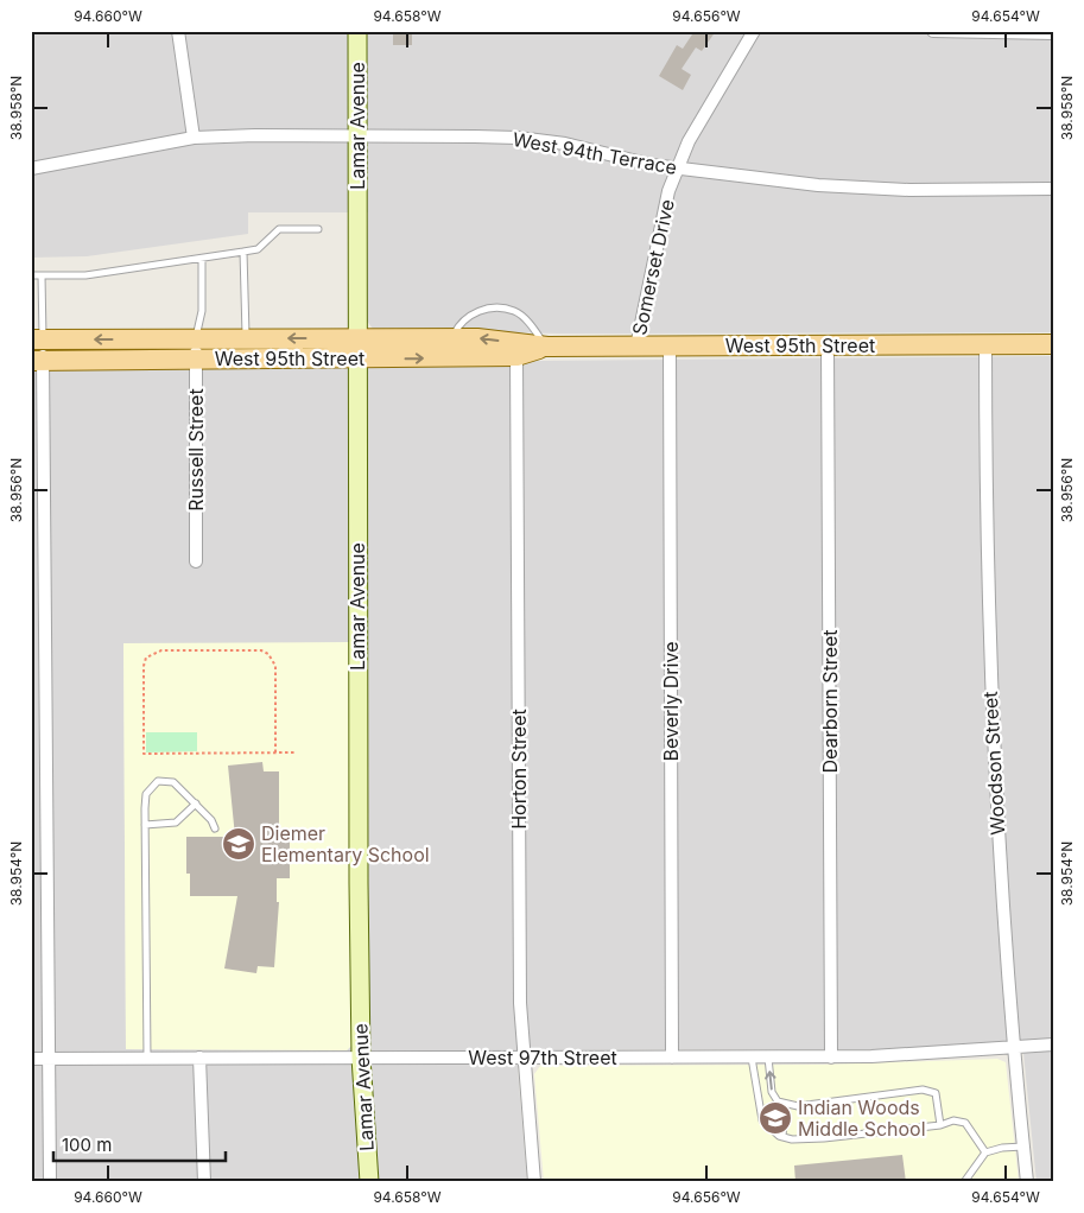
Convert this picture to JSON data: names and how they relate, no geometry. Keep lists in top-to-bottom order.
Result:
{
  "streets": {
    "main road": ["West 95th Street"],
    "street": [
      "Lamar Avenue",
      "West 94th Terrace",
      "Somerset Drive",
      "Russell Street",
      "Beverly Drive",
      "Dearborn Street",
      "Woodson Street",
      "Horton Street",
      "West 97th Street"
    ]
  },
  "crossings": [
    ["Lamar Avenue", "West 94th Terrace"],
    ["Lamar Avenue", "West 95th Street"],
    ["Lamar Avenue", "West 97th Street"],
    ["West 94th Terrace", "Somerset Drive"],
    ["Somerset Drive", "West 95th Street"],
    ["West 95th Street", "Russell Street"],
    ["West 95th Street", "Beverly Drive"],
    ["West 95th Street", "Dearborn Street"],
    ["West 95th Street", "Woodson Street"],
    ["West 95th Street", "Horton Street"],
    ["Beverly Drive", "West 97th Street"],
    ["Dearborn Street", "West 97th Street"],
    ["Woodson Street", "West 97th Street"],
    ["Horton Street", "West 97th Street"]
  ],
  "places": {
    "school or university": ["Diemer Elementary School", "Indian Woods Middle School"]
  },
  "scale_bar": "100 m",
  "coordinates": [
    "94.660°W",
    "94.658°W",
    "94.656°W",
    "94.654°W",
    "38.958°N",
    "38.956°N",
    "38.954°N"
  ]
}
